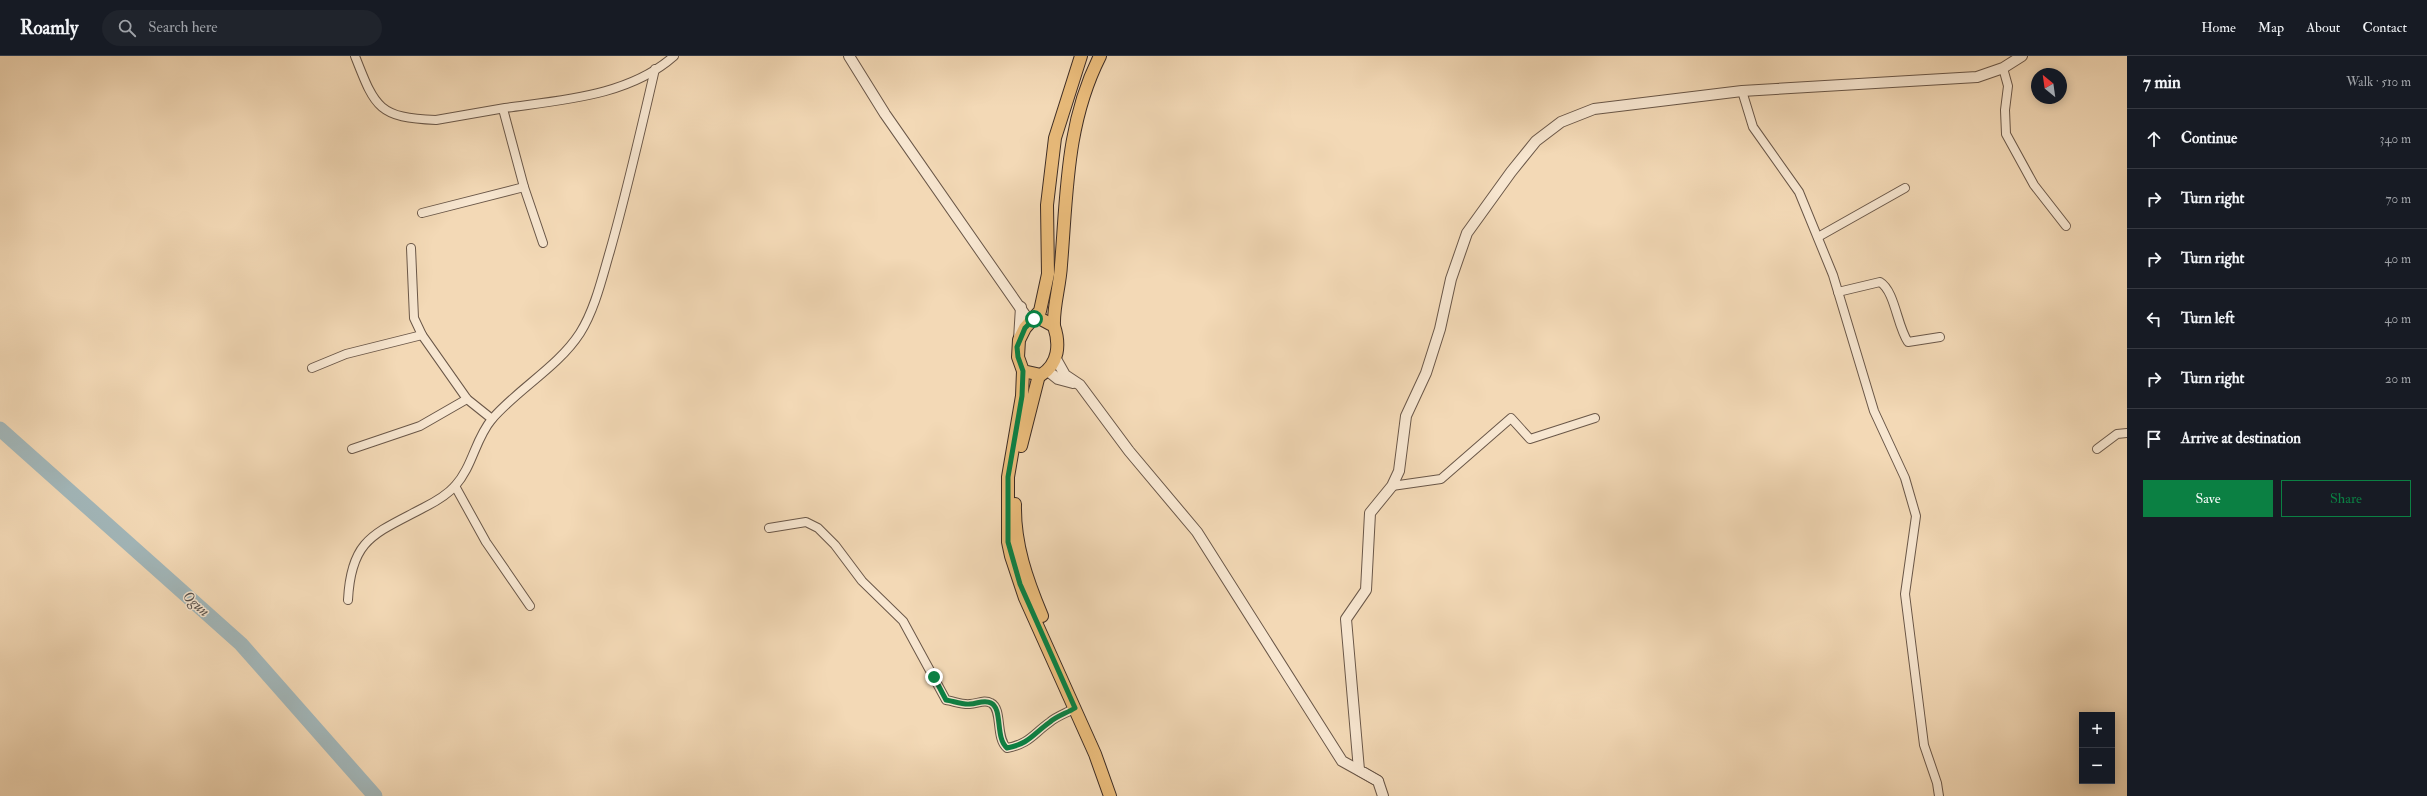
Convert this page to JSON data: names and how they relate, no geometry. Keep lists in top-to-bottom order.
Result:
{
  "water": ["Ogun"],
  "north": "top left",
  "page": {
    "header": "Roamly",
    "search": "Search here",
    "nav": [
      "Home",
      "Map",
      "About",
      "Contact"
    ],
    "heading": ["7 min", "Walk · 510 m"],
    "list": [
      ["Continue", "340 m"],
      ["Turn right", "70 m"],
      ["Turn right", "40 m"],
      ["Turn left", "40 m"],
      ["Turn right", "20 m"],
      "Arrive at destination"
    ],
    "buttons": ["Save", "Share"],
    "map_buttons": ["+", "−"]
  }
}
